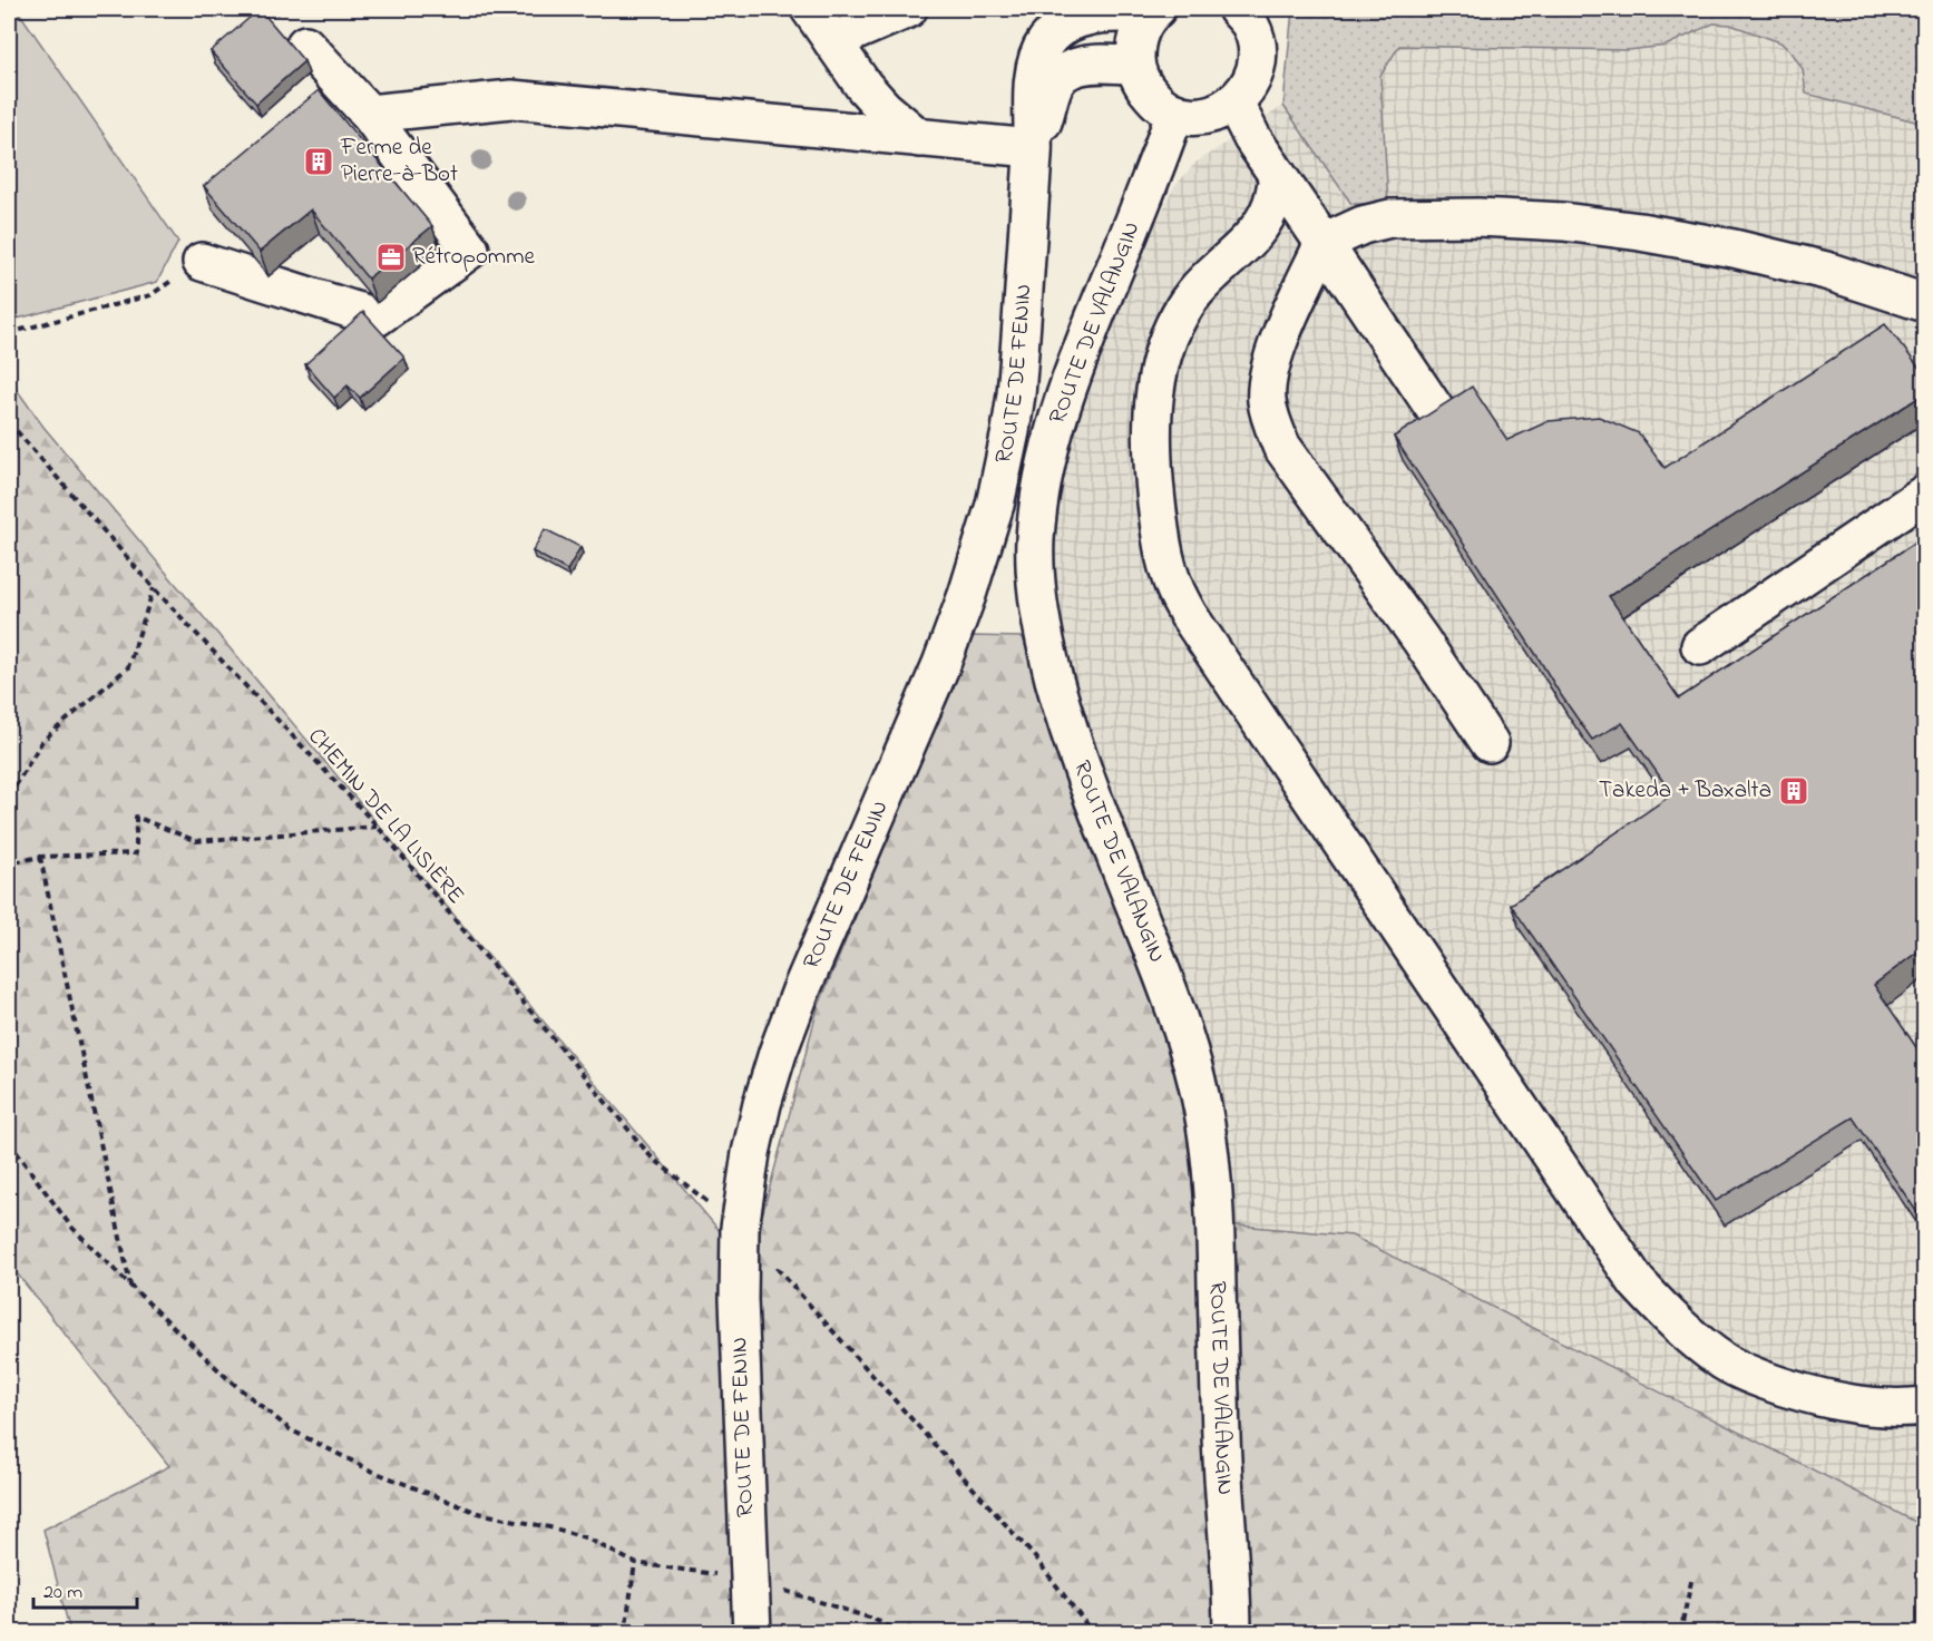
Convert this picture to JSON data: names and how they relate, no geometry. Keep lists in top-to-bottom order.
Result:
{
  "streets": {
    "street": ["ROUTE DE VALANGIN", "ROUTE DE FENIN"],
    "path": ["CHEMIN DE LA LISIÈRE"]
  },
  "crossings": [
    ["ROUTE DE FENIN", "CHEMIN DE LA LISIÈRE"]
  ],
  "places": {
    "building": ["Ferme de Pierre-à-Bot", "Takeda + Baxalta"],
    "office": ["Rétropomme"]
  },
  "scale_bar": "20 m"
}
